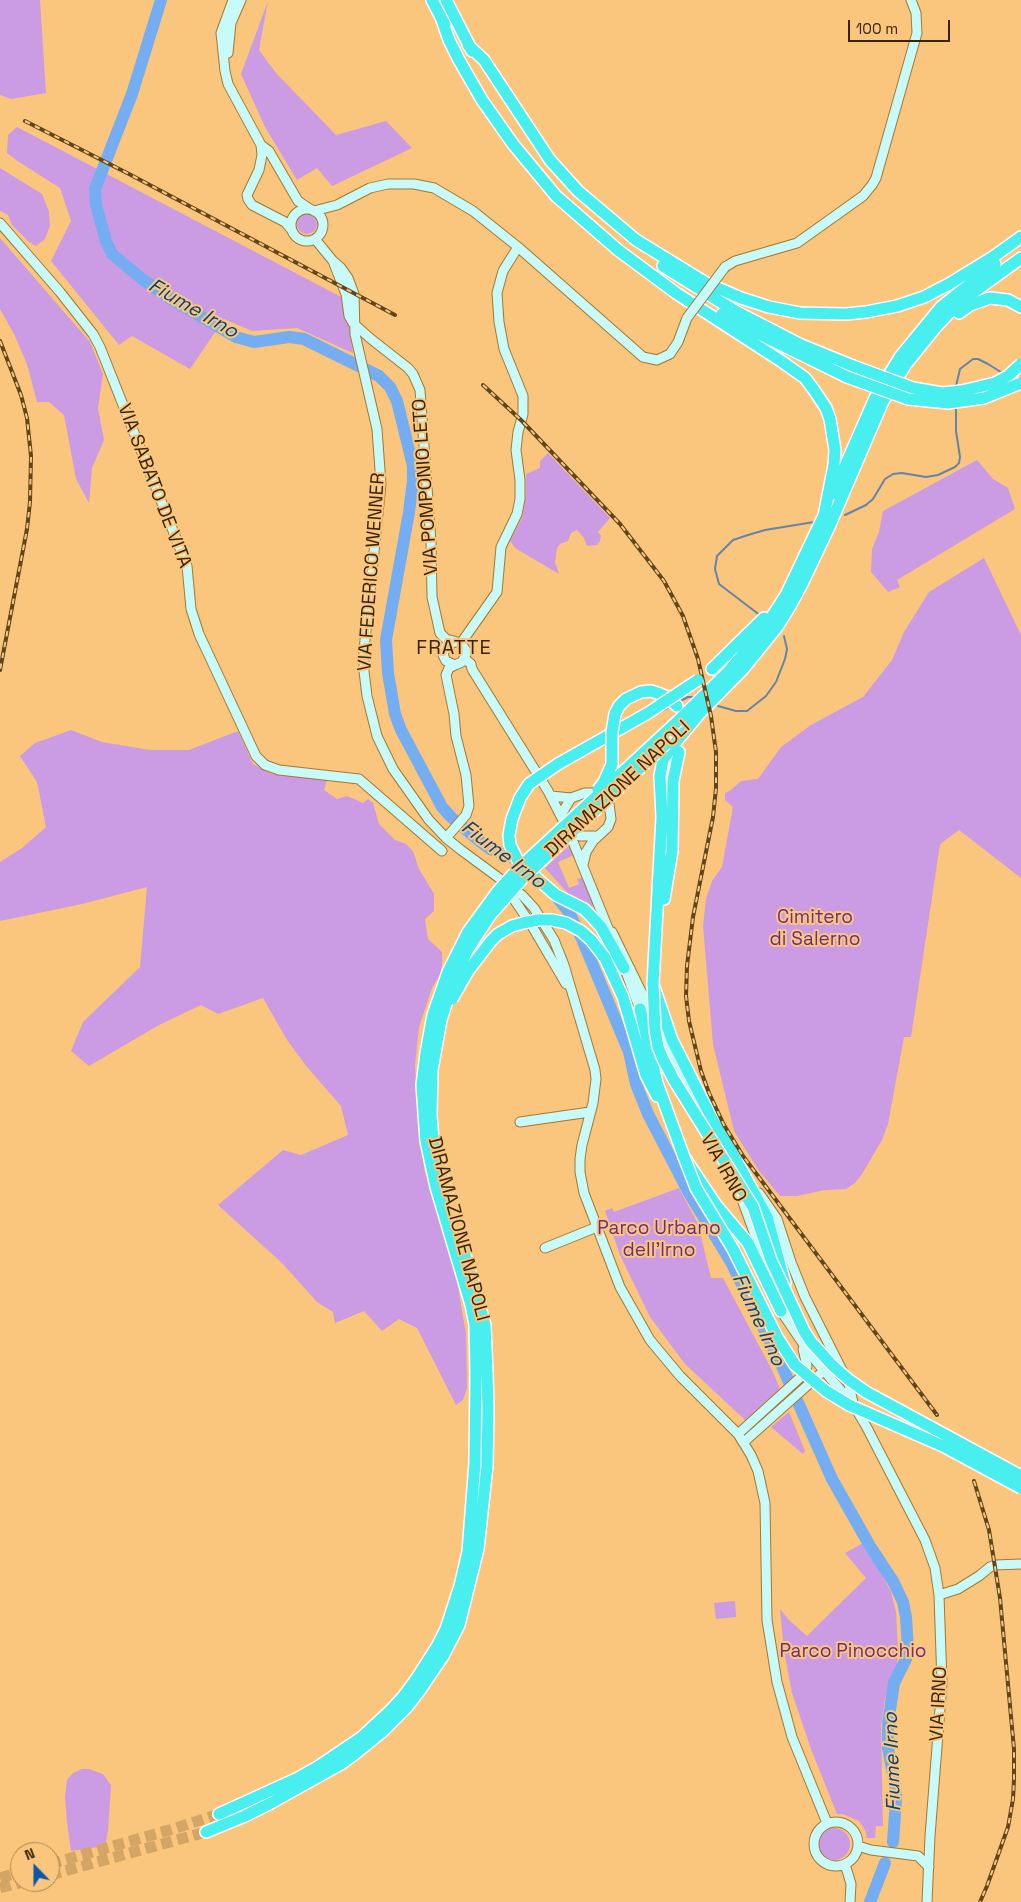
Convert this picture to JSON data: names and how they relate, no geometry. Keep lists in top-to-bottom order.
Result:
{
  "streets": {
    "highway": ["DIRAMAZIONE NAPOLI"],
    "main road": [
      "VIA SABATO DE VITA",
      "VIA POMPONIO LETO",
      "VIA FEDERICO WENNER",
      "VIA IRNO"
    ]
  },
  "crossings": [
    ["VIA POMPONIO LETO", "VIA FEDERICO WENNER"],
    ["VIA POMPONIO LETO", "VIA IRNO"]
  ],
  "districts": ["FRATTE"],
  "water": ["Fiume Irno"],
  "parks": ["Cimitero di Salerno", "Parco Urbano dell'Irno", "Parco Pinocchio"],
  "scale_bar": "100 m",
  "north": "top"
}
